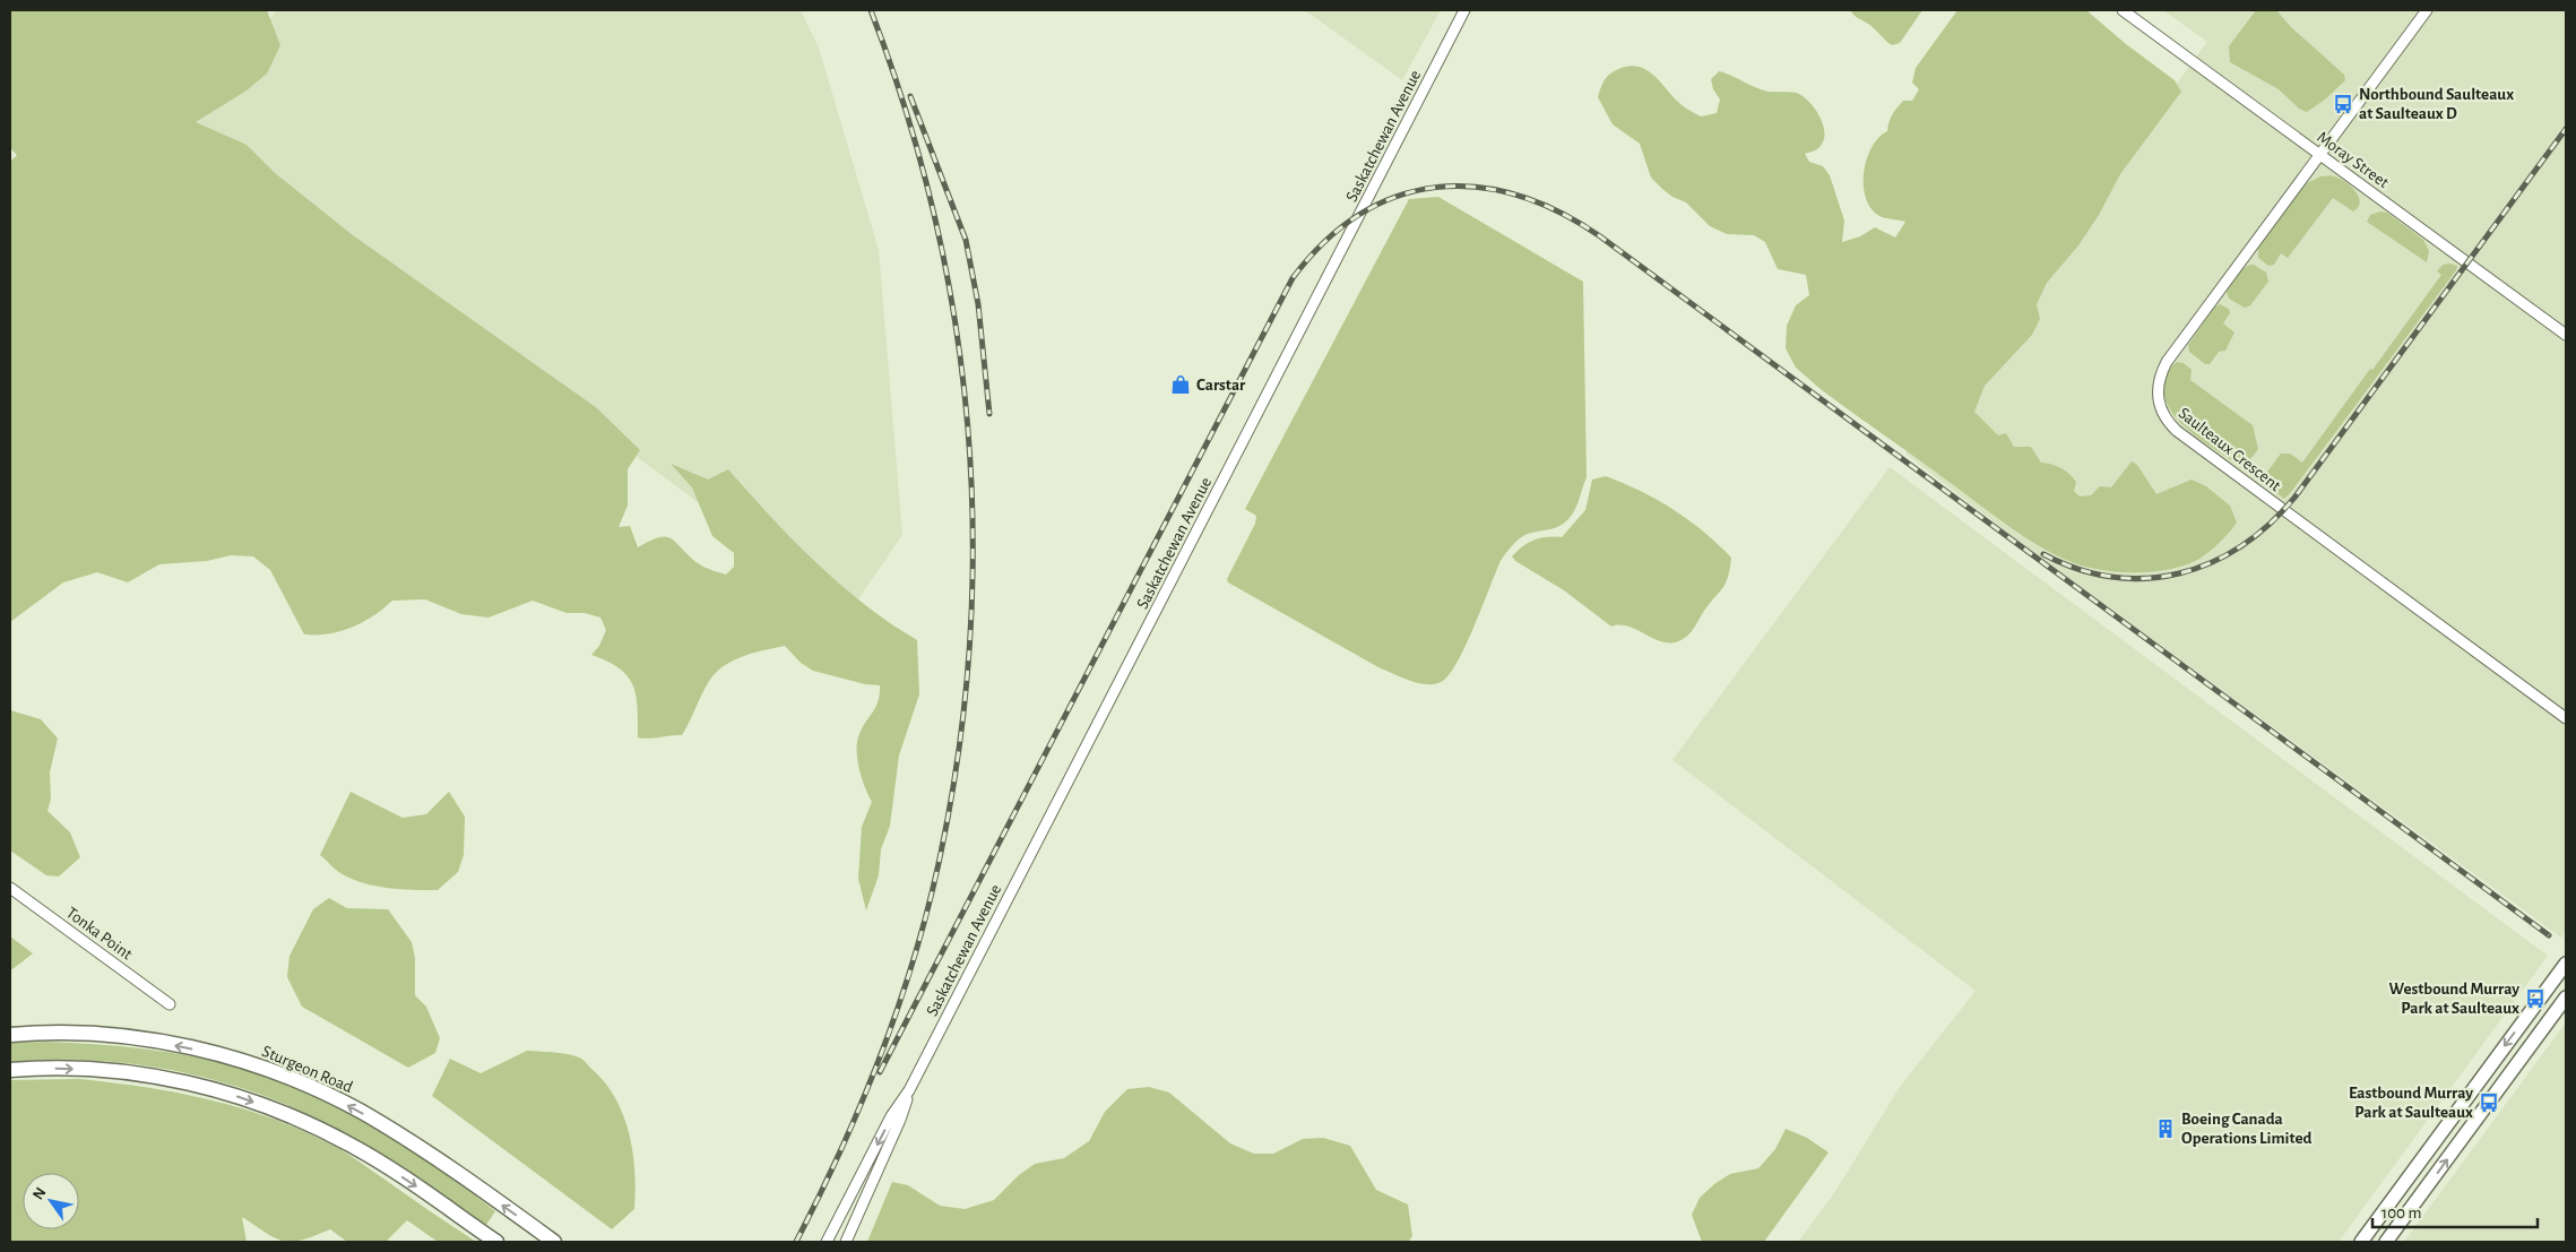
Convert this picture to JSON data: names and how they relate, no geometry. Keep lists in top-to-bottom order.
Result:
{
  "streets": {
    "main road": ["Sturgeon Road"],
    "street": [
      "Saskatchewan Avenue",
      "Moray Street",
      "Saulteaux Crescent",
      "Tonka Point"
    ]
  },
  "crossings": [
    ["Moray Street", "Saulteaux Crescent"]
  ],
  "places": {
    "bus stop": ["Northbound Saulteaux at Saulteaux D", "Westbound Murray Park at Saulteaux", "Eastbound Murray Park at Saulteaux"],
    "shop": ["Carstar"],
    "building": ["Boeing Canada Operations Limited"]
  },
  "scale_bar": "100 m",
  "north": "top left"
}
